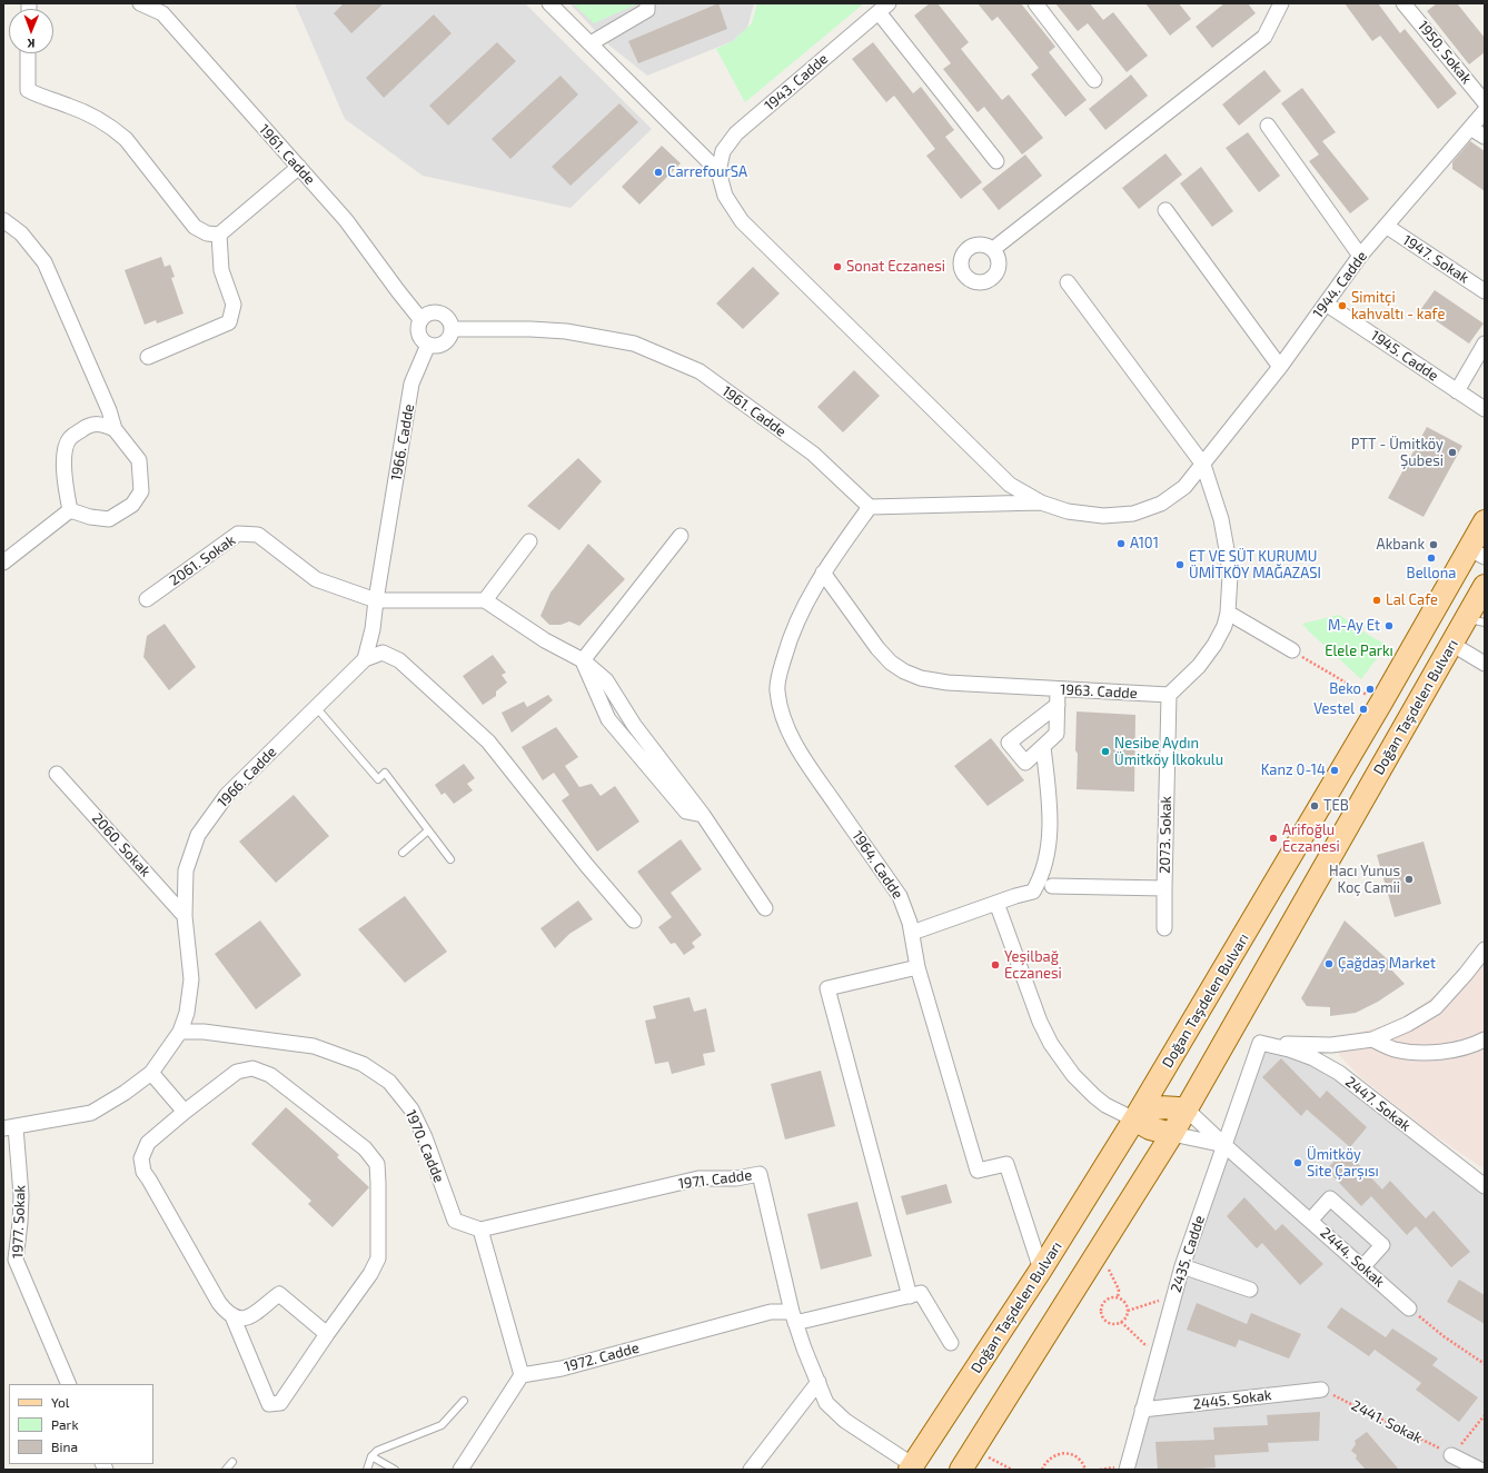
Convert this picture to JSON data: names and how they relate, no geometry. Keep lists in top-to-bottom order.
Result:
{
  "streets": {
    "main road": ["Doğan Taşdelen Bulvarı"],
    "street": [
      "1950. Sokak",
      "1943. Cadde",
      "1961. Cadde",
      "1947. Sokak",
      "1944. Cadde",
      "1945. Cadde",
      "1966. Cadde",
      "2061. Sokak",
      "1963. Cadde",
      "2073. Sokak",
      "2060. Sokak",
      "1964. Cadde",
      "2447. Sokak",
      "1970. Cadde",
      "1971. Cadde",
      "1977. Sokak",
      "2435. Cadde",
      "2444. Sokak",
      "1972. Cadde",
      "2445. Sokak"
    ],
    "path": ["2441. Sokak"]
  },
  "crossings": [
    ["1961. Cadde", "1966. Cadde"],
    ["1961. Cadde", "1964. Cadde"],
    ["1947. Sokak", "1944. Cadde"],
    ["1944. Cadde", "1945. Cadde"],
    ["1966. Cadde", "2061. Sokak"],
    ["1966. Cadde", "2060. Sokak"],
    ["1966. Cadde", "1970. Cadde"],
    ["1966. Cadde", "1977. Sokak"],
    ["1963. Cadde", "2073. Sokak"],
    ["1963. Cadde", "1964. Cadde"],
    ["Doğan Taşdelen Bulvarı", "1964. Cadde"],
    ["Doğan Taşdelen Bulvarı", "1971. Cadde"],
    ["Doğan Taşdelen Bulvarı", "2444. Sokak"],
    ["2447. Sokak", "2435. Cadde"],
    ["1970. Cadde", "1971. Cadde"],
    ["1971. Cadde", "1972. Cadde"],
    ["2435. Cadde", "2444. Sokak"],
    ["2435. Cadde", "2445. Sokak"],
    ["2445. Sokak", "2441. Sokak"]
  ],
  "parks": ["Elele Parkı"],
  "places": [
    "CarrefourSA",
    "Sonat Eczanesi",
    "Simitçi kahvaltı - kafe",
    "PTT - Ümitköy Şubesi",
    "A101",
    "Akbank",
    "Bellona",
    "ET VE SÜT KURUMU ÜMİTKÖY MAĞAZASI",
    "Lal Cafe",
    "M-Ay Et",
    "Beko",
    "Vestel",
    "Nesibe Aydın Ümitköy İlkokulu",
    "Kanz 0-14",
    "TEB",
    "Arifoğlu Eczanesi",
    "Hacı Yunus Koç Camii",
    "Çağdaş Market",
    "Yeşilbağ Eczanesi",
    "Ümitköy Site Çarşısı"
  ],
  "legend": ["Yol", "Park", "Bina"],
  "north": "bottom"
}
